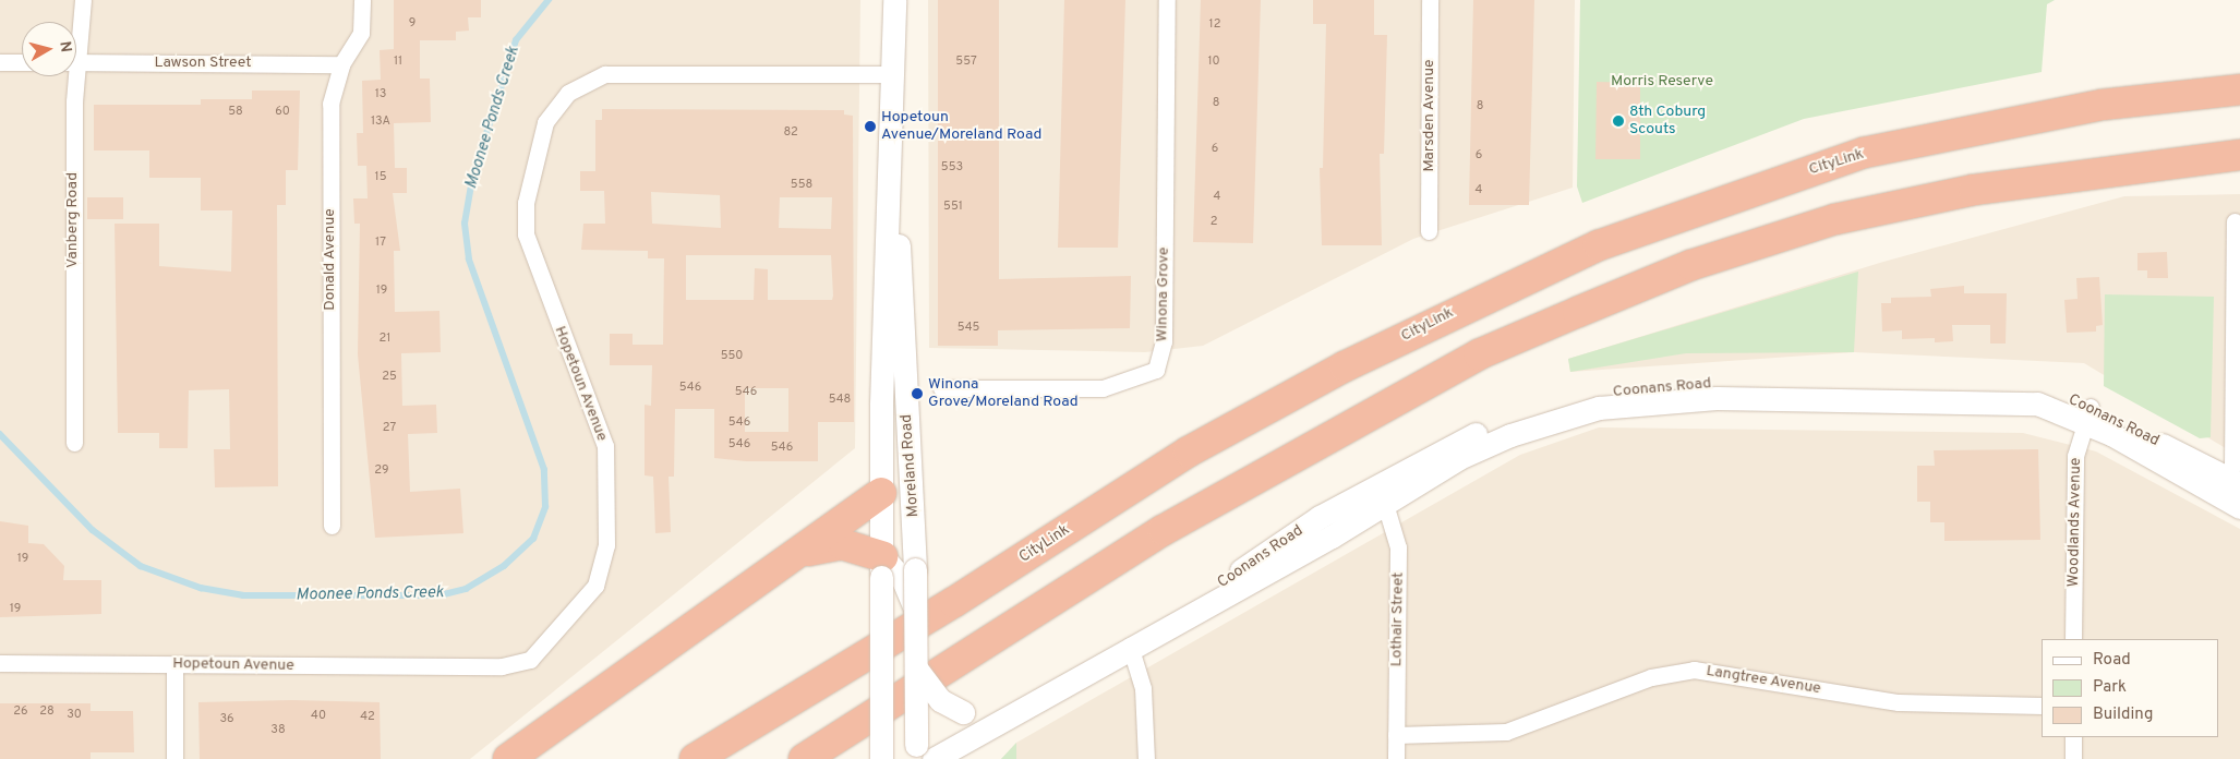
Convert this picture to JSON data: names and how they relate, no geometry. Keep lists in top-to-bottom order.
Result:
{
  "streets": {
    "highway": ["CityLink"],
    "street": [
      "Lawson Street",
      "Marsden Avenue",
      "Vanberg Road",
      "Donald Avenue",
      "Winona Grove",
      "Hopetoun Avenue",
      "Coonans Road",
      "Moreland Road",
      "Woodlands Avenue",
      "Lothair Street",
      "Langtree Avenue"
    ]
  },
  "crossings": [
    ["Lawson Street", "Donald Avenue"],
    ["Hopetoun Avenue", "Moreland Road"],
    ["Coonans Road", "Moreland Road"],
    ["Coonans Road", "Woodlands Avenue"],
    ["Coonans Road", "Lothair Street"],
    ["Lothair Street", "Langtree Avenue"]
  ],
  "water": ["Moonee Ponds Creek"],
  "parks": ["Morris Reserve"],
  "places": ["8th Coburg Scouts", "Hopetoun Avenue/Moreland Road", "Winona Grove/Moreland Road"],
  "house_numbers": [
    "9",
    "12",
    "11",
    "557",
    "10",
    "13",
    "8",
    "8",
    "58",
    "60",
    "13A",
    "82",
    "6",
    "6",
    "553",
    "15",
    "558",
    "4",
    "4",
    "551",
    "2",
    "17",
    "19",
    "545",
    "21",
    "550",
    "25",
    "546",
    "546",
    "548",
    "546",
    "27",
    "546",
    "546",
    "29",
    "19",
    "19",
    "26",
    "28",
    "30",
    "40",
    "42",
    "36",
    "38"
  ],
  "legend": ["Road", "Park", "Building"],
  "north": "right"
}
